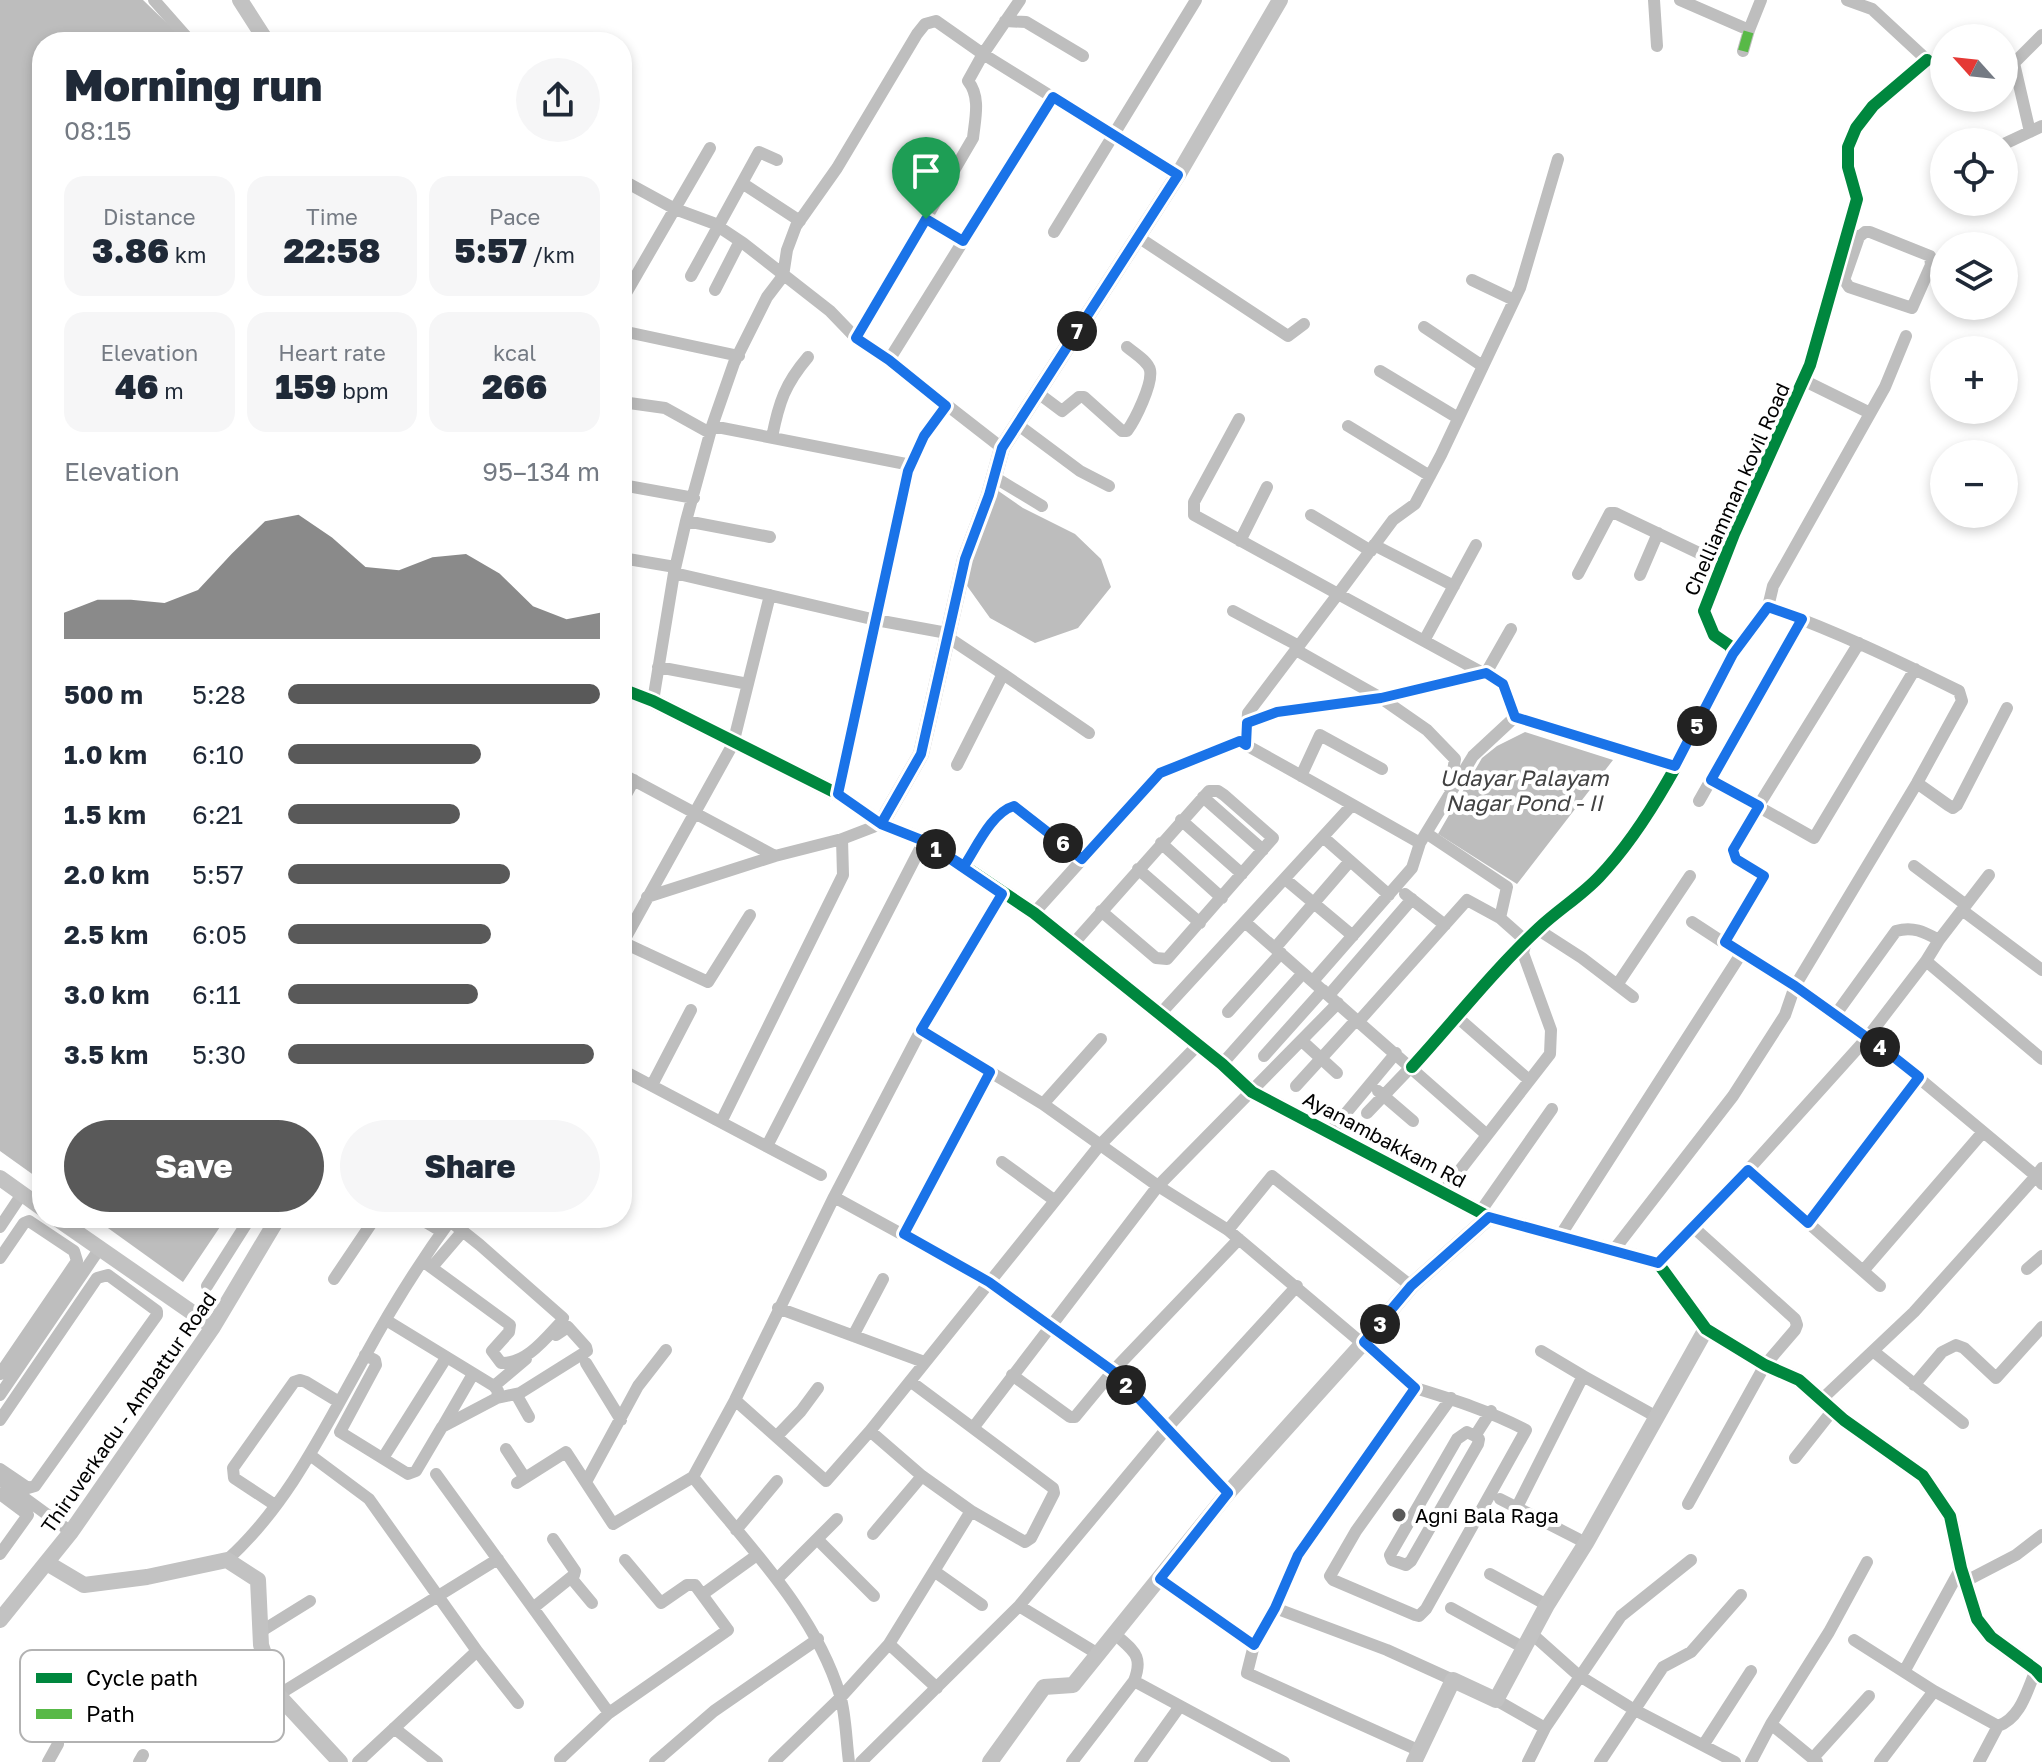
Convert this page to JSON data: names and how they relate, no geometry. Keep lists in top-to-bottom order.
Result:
{
  "streets": {
    "street": ["Chelliamman kovil Road", "Ayanambakkam Rd", "Thiruverkadu - Ambattur Road"]
  },
  "water": ["Udayar Palayam Nagar Pond - II"],
  "places": ["Agni Bala Raga"],
  "legend": ["Cycle path", "Path"],
  "north": "top left",
  "page": {
    "map_buttons": ["+", "−"],
    "heading": ["Morning run", "08:15"],
    "stats": [
      ["Distance", "3.86 km"],
      ["Time", "22:58"],
      ["Pace", "5:57 /km"],
      ["Elevation", "46 m"],
      ["Heart rate", "159 bpm"],
      ["kcal", "266"]
    ],
    "pins": [
      "7",
      "5",
      "6",
      "1",
      "4",
      "3",
      "2"
    ],
    "chart": ["Elevation", "95–134 m"],
    "list": [
      {
        "name": "500 m",
        "note": "5:28"
      },
      {
        "name": "1.0 km",
        "note": "6:10"
      },
      {
        "name": "1.5 km",
        "note": "6:21"
      },
      {
        "name": "2.0 km",
        "note": "5:57"
      },
      {
        "name": "2.5 km",
        "note": "6:05"
      },
      {
        "name": "3.0 km",
        "note": "6:11"
      },
      {
        "name": "3.5 km",
        "note": "5:30"
      }
    ],
    "buttons": ["Save", "Share"]
  }
}
